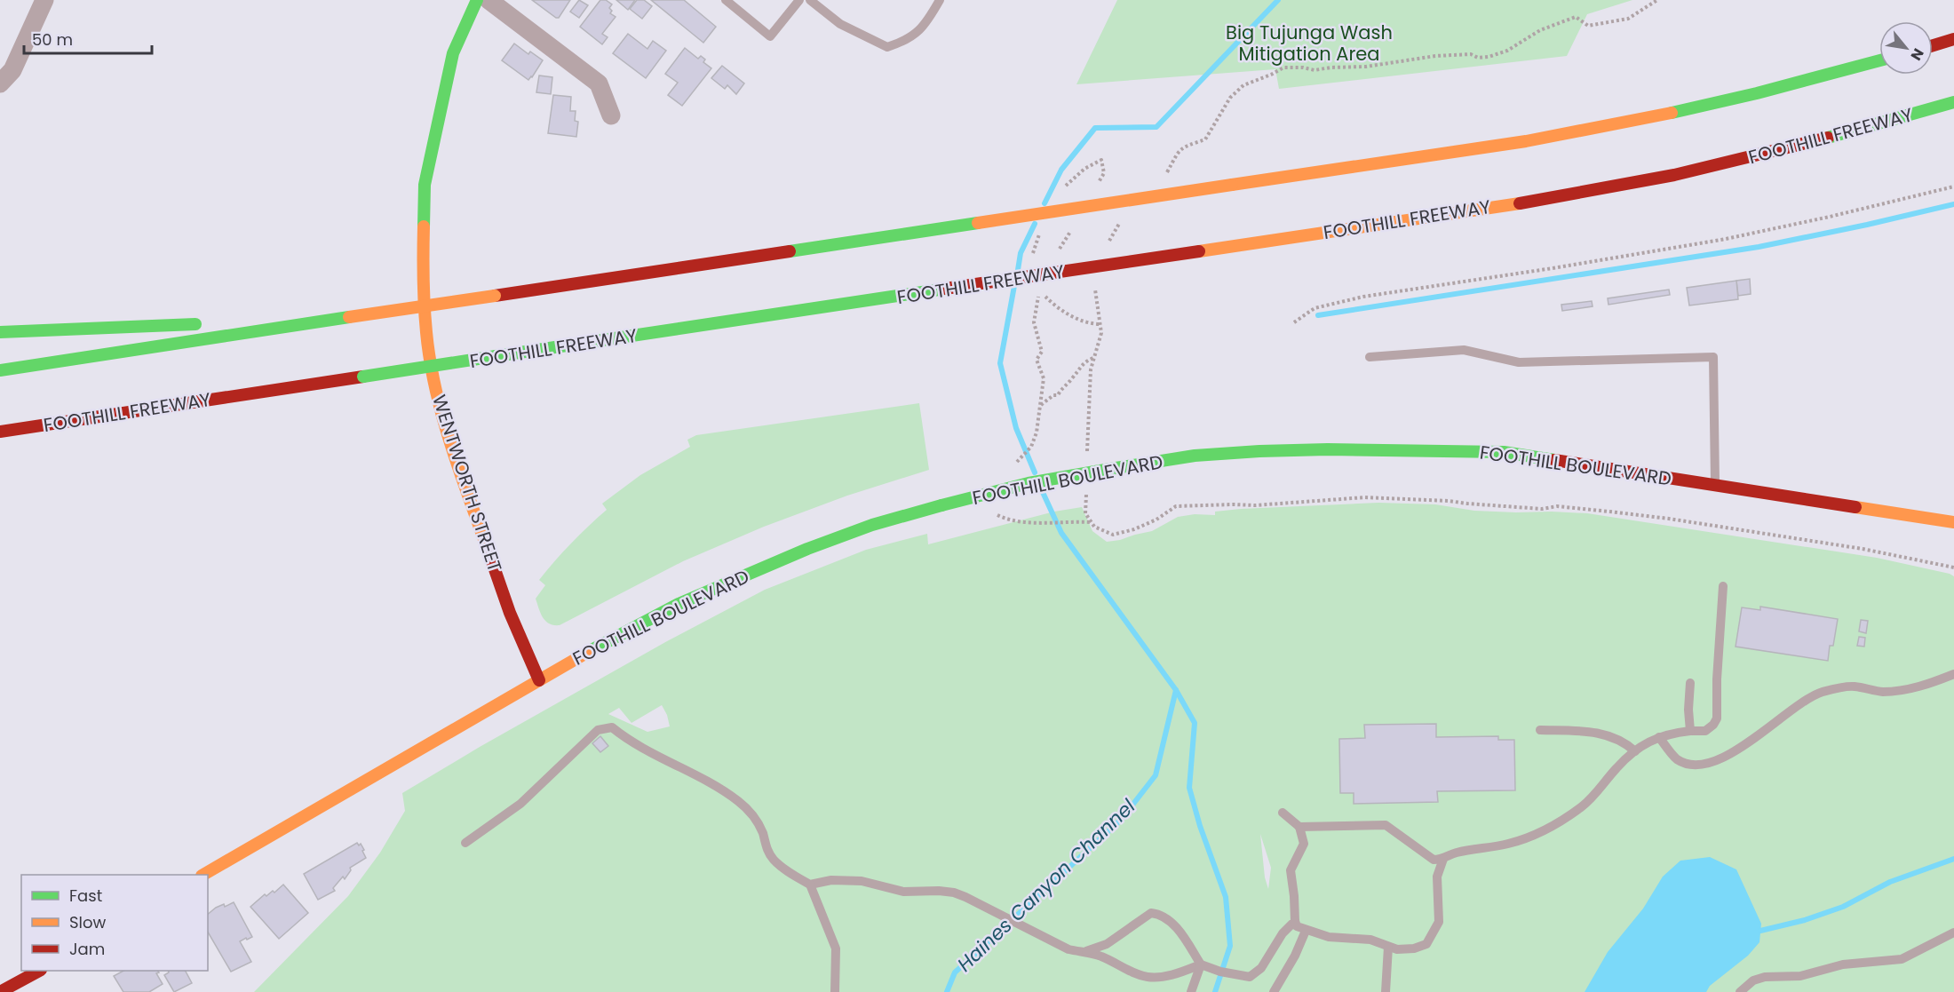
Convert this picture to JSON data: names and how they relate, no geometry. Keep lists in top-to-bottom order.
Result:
{
  "streets": {
    "main road": ["FOOTHILL FREEWAY", "FOOTHILL BOULEVARD", "WENTWORTH STREET"]
  },
  "crossings": [
    ["FOOTHILL BOULEVARD", "WENTWORTH STREET"]
  ],
  "water": ["Haines Canyon Channel"],
  "parks": ["Big Tujunga Wash Mitigation Area"],
  "legend": ["Fast", "Slow", "Jam"],
  "scale_bar": "50 m",
  "north": "bottom right"
}
